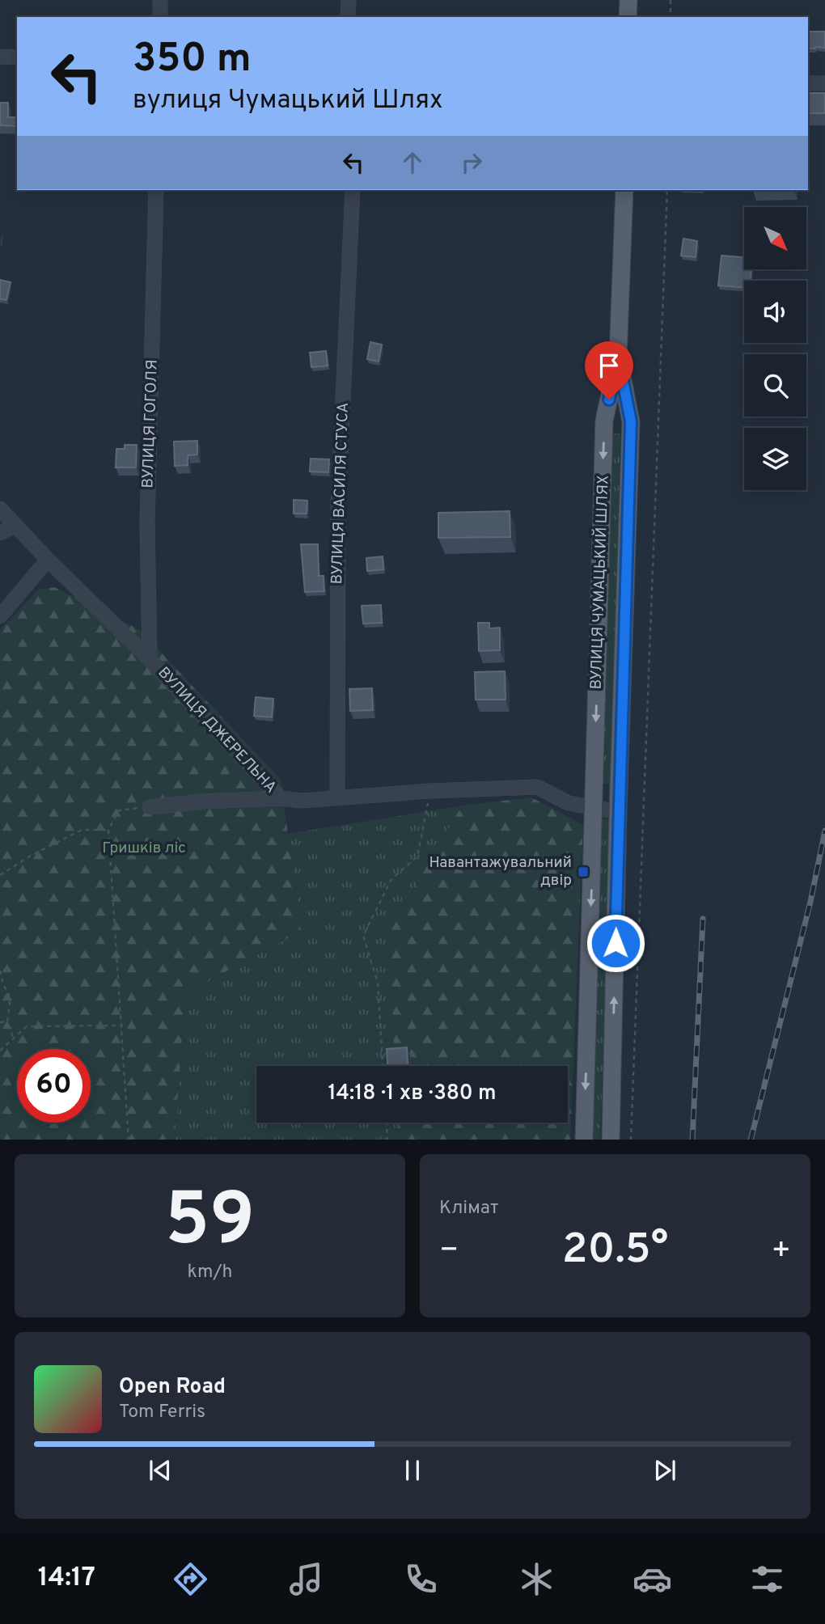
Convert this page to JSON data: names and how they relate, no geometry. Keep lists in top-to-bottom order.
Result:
{
  "streets": {
    "main road": ["ВУЛИЦЯ ЧУМАЦЬКИЙ ШЛЯХ"],
    "street": ["ВУЛИЦЯ ГОГОЛЯ", "ВУЛИЦЯ ВАСИЛЯ СТУСА", "ВУЛИЦЯ ДЖЕРЕЛЬНА"]
  },
  "crossings": [
    ["ВУЛИЦЯ ГОГОЛЯ", "ВУЛИЦЯ ДЖЕРЕЛЬНА"],
    ["ВУЛИЦЯ ВАСИЛЯ СТУСА", "ВУЛИЦЯ ДЖЕРЕЛЬНА"],
    ["ВУЛИЦЯ ЧУМАЦЬКИЙ ШЛЯХ", "ВУЛИЦЯ ДЖЕРЕЛЬНА"]
  ],
  "parks": ["Гришків ліс"],
  "places": {
    "transit": ["Навантажувальний двір"]
  },
  "north": "bottom right",
  "page": {
    "turn": ["350 m", "вулиця Чумацький Шлях"],
    "limit": "60",
    "trip": "14:18 · 1 хв · 380 m",
    "tile": [
      ["59", "km/h"],
      "Клімат"
    ],
    "heat": ["−", "20.5°", "+"],
    "song": ["Open Road", "Tom Ferris"],
    "tabs": "14:17"
  }
}
